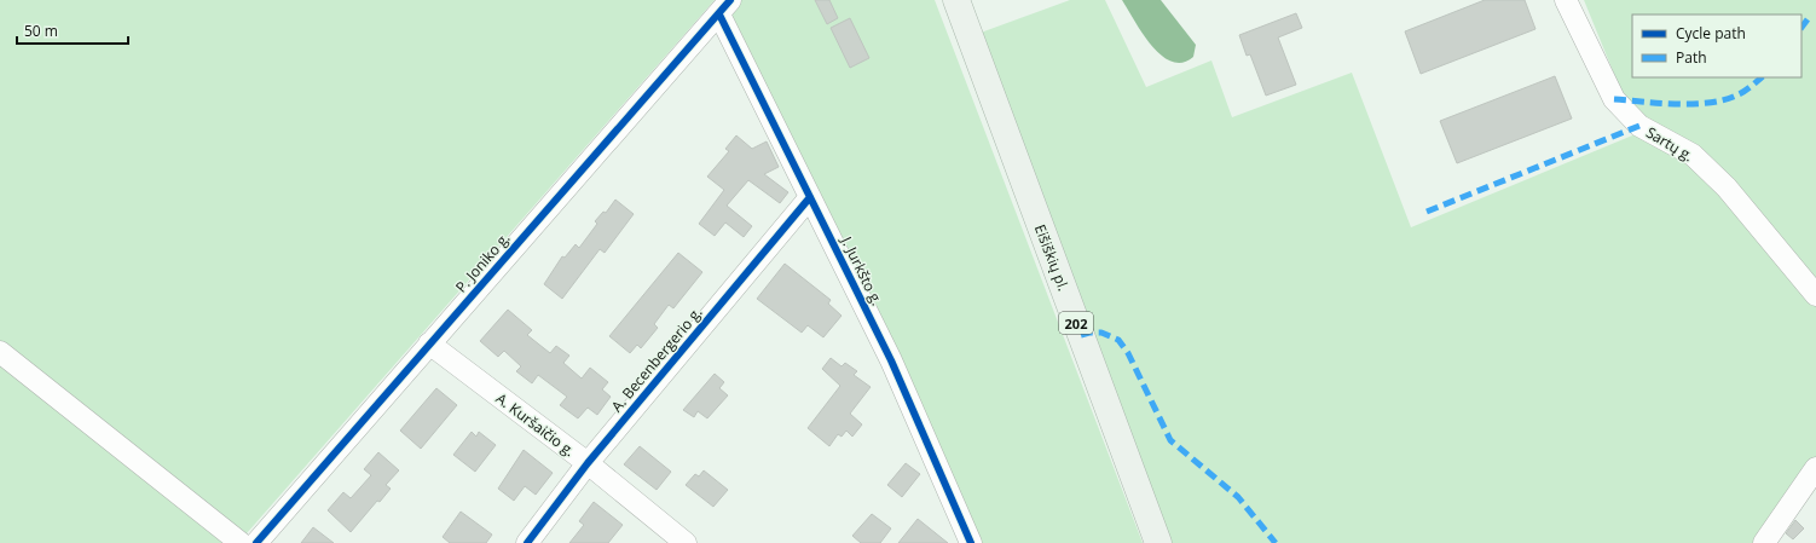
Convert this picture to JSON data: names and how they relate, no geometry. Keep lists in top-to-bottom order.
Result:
{
  "streets": {
    "main road": ["Eišiškių pl.", "202"],
    "street": [
      "Sartų g.",
      "P. Joniko g.",
      "J. Jurkšto g.",
      "A. Becenbergerio g.",
      "A. Kuršaičio g."
    ]
  },
  "crossings": [
    ["P. Joniko g.", "J. Jurkšto g."],
    ["P. Joniko g.", "A. Kuršaičio g."],
    ["J. Jurkšto g.", "A. Becenbergerio g."],
    ["A. Becenbergerio g.", "A. Kuršaičio g."]
  ],
  "legend": ["Cycle path", "Path"],
  "scale_bar": "50 m"
}
